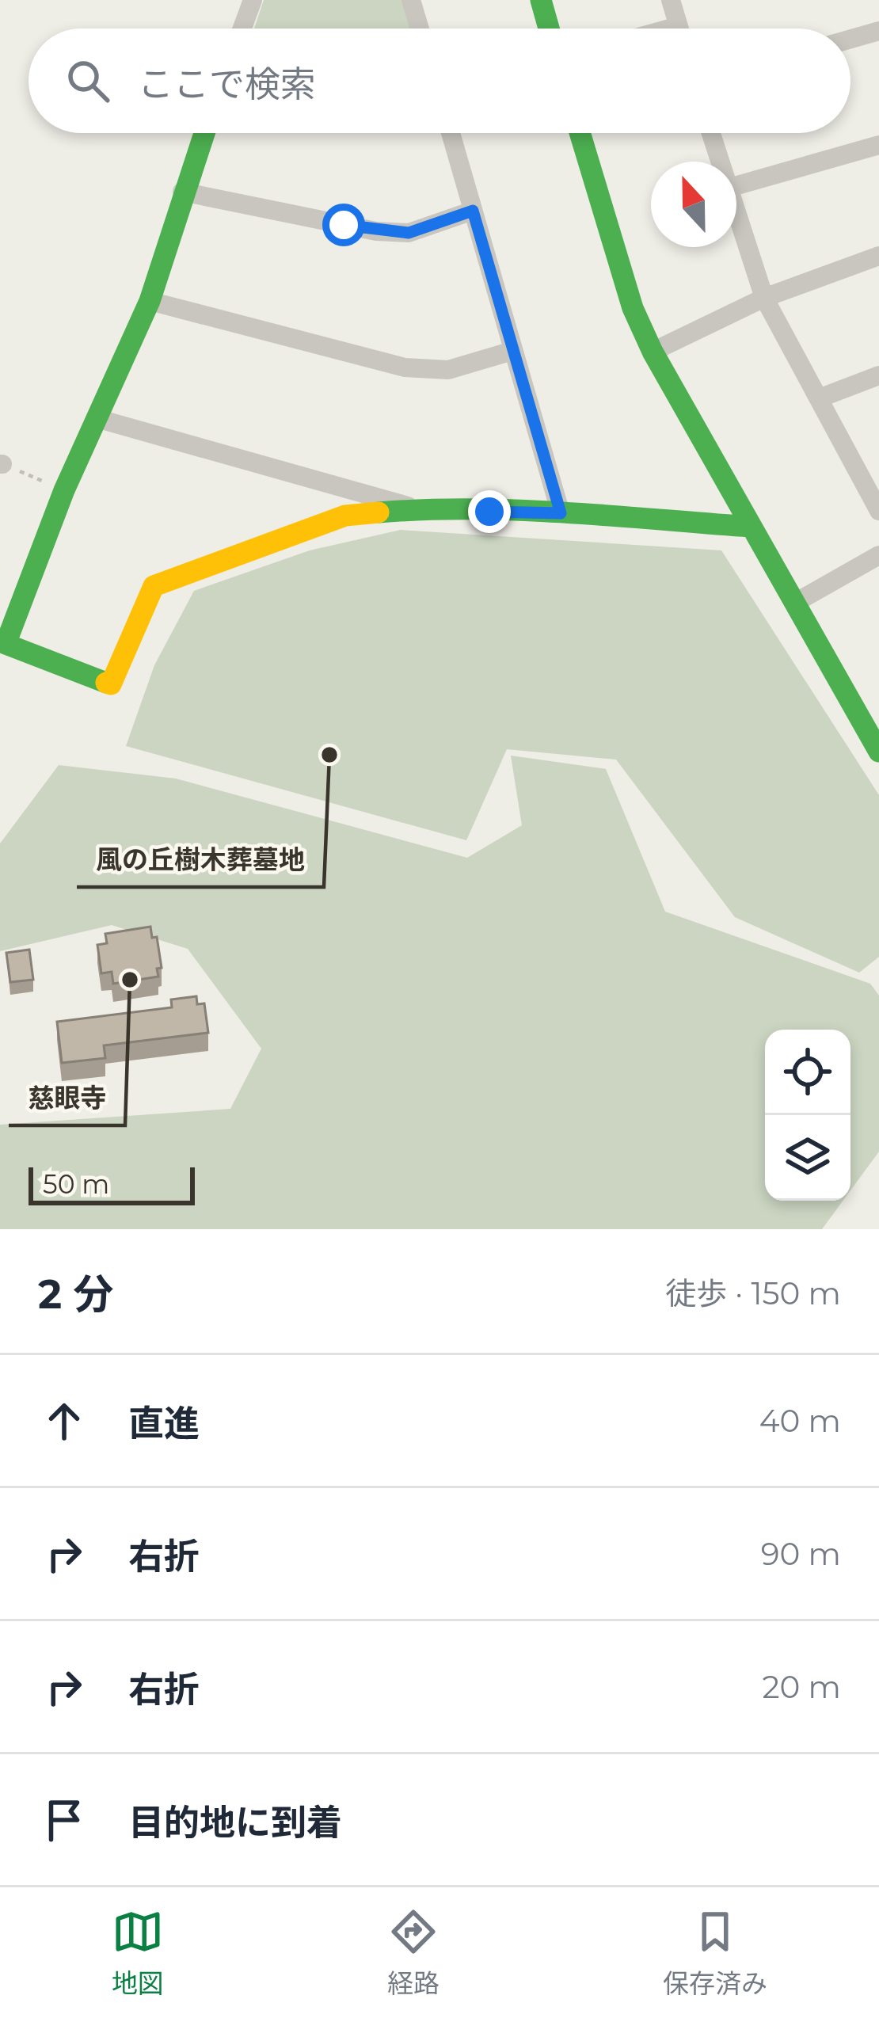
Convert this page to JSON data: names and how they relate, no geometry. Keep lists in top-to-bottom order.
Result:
{
  "places": ["風の丘樹木葬墓地", "慈眼寺"],
  "scale_bar": "50 m",
  "north": "top",
  "page": {
    "search": "ここで検索",
    "scale": "50 m",
    "heading": ["2 分", "徒歩 · 150 m"],
    "list": [
      ["直進", "40 m"],
      ["右折", "90 m"],
      ["右折", "20 m"],
      "目的地に到着"
    ],
    "nav": ["地図", "経路", "保存済み"]
  }
}
